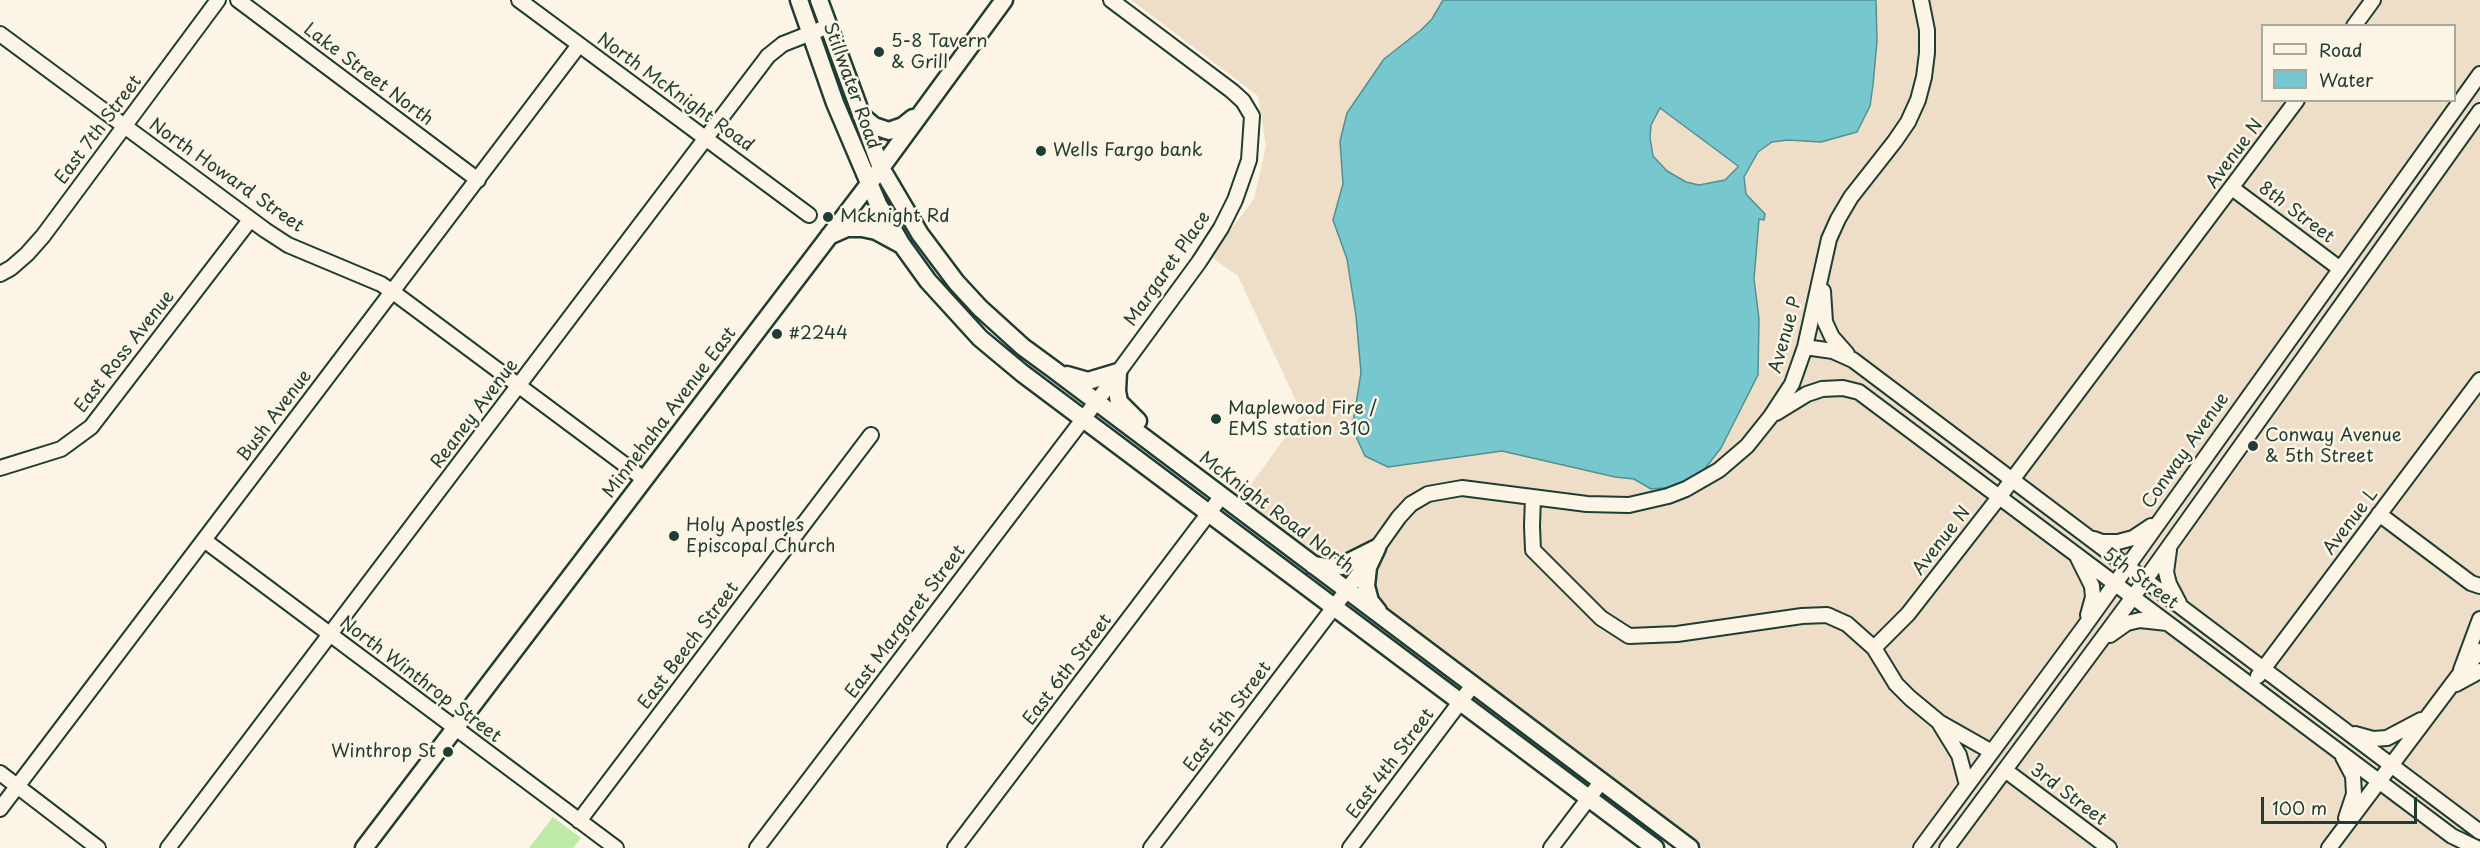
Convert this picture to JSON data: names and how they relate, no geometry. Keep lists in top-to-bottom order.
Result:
{
  "streets": {
    "main road": ["Stillwater Road", "Minnehaha Avenue East", "McKnight Road North"],
    "street": [
      "Lake Street North",
      "North McKnight Road",
      "East 7th Street",
      "Avenue N",
      "North Howard Street",
      "8th Street",
      "Margaret Place",
      "Avenue P",
      "East Ross Avenue",
      "Reaney Avenue",
      "Bush Avenue",
      "Conway Avenue",
      "Avenue L",
      "5th Street",
      "East Margaret Street",
      "East Beech Street",
      "East 6th Street",
      "North Winthrop Street",
      "East 5th Street",
      "East 4th Street",
      "3rd Street"
    ]
  },
  "crossings": [
    ["Lake Street North", "Bush Avenue"],
    ["Stillwater Road", "Minnehaha Avenue East"],
    ["Stillwater Road", "Reaney Avenue"],
    ["Stillwater Road", "McKnight Road North"],
    ["North McKnight Road", "Reaney Avenue"],
    ["North McKnight Road", "Bush Avenue"],
    ["East 7th Street", "North Howard Street"],
    ["Avenue N", "8th Street"],
    ["Avenue N", "5th Street"],
    ["North Howard Street", "East Ross Avenue"],
    ["North Howard Street", "Minnehaha Avenue East"],
    ["North Howard Street", "Reaney Avenue"],
    ["North Howard Street", "Bush Avenue"],
    ["8th Street", "Conway Avenue"],
    ["Margaret Place", "McKnight Road North"],
    ["Margaret Place", "East Margaret Street"],
    ["Avenue P", "McKnight Road North"],
    ["Avenue P", "5th Street"],
    ["Avenue P", "East 5th Street"],
    ["Minnehaha Avenue East", "McKnight Road North"],
    ["Minnehaha Avenue East", "North Winthrop Street"],
    ["Reaney Avenue", "North Winthrop Street"],
    ["Bush Avenue", "North Winthrop Street"],
    ["Conway Avenue", "5th Street"],
    ["McKnight Road North", "East Margaret Street"],
    ["McKnight Road North", "East 6th Street"],
    ["McKnight Road North", "East 5th Street"],
    ["McKnight Road North", "East 4th Street"],
    ["Avenue L", "5th Street"],
    ["East Beech Street", "North Winthrop Street"]
  ],
  "places": [
    "5-8 Tavern & Grill",
    "Wells Fargo bank",
    "Mcknight Rd",
    "#2244",
    "Maplewood Fire / EMS station 310",
    "Conway Avenue & 5th Street",
    "Holy Apostles Episcopal Church",
    "Winthrop St"
  ],
  "legend": ["Road", "Water"],
  "scale_bar": "100 m"
}
